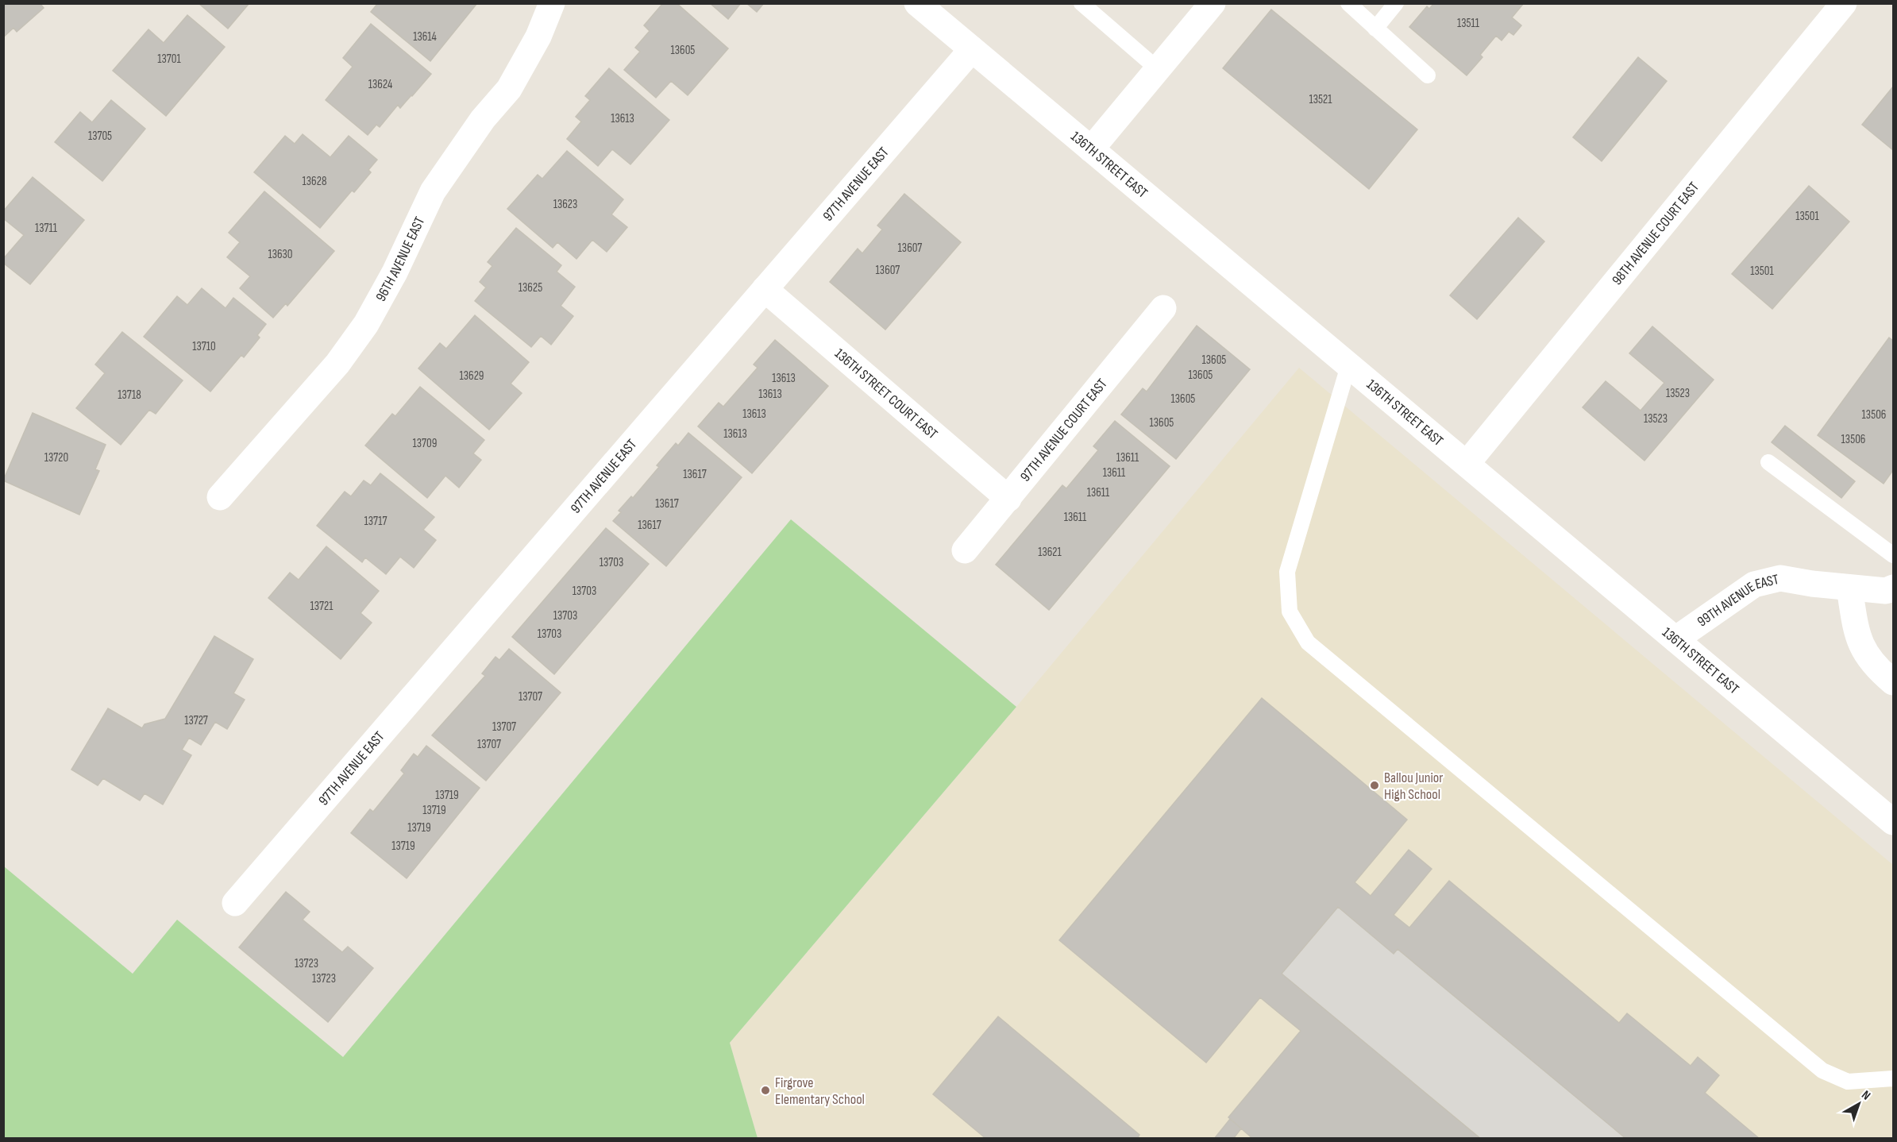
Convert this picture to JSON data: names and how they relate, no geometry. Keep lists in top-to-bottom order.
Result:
{
  "streets": {
    "street": [
      "136TH STREET EAST",
      "97TH AVENUE EAST",
      "98TH AVENUE COURT EAST",
      "96TH AVENUE EAST",
      "136TH STREET COURT EAST",
      "97TH AVENUE COURT EAST",
      "99TH AVENUE EAST"
    ]
  },
  "crossings": [
    ["136TH STREET EAST", "97TH AVENUE EAST"],
    ["136TH STREET EAST", "98TH AVENUE COURT EAST"],
    ["136TH STREET EAST", "99TH AVENUE EAST"],
    ["97TH AVENUE EAST", "136TH STREET COURT EAST"],
    ["136TH STREET COURT EAST", "97TH AVENUE COURT EAST"]
  ],
  "places": ["Ballou Junior High School", "Firgrove Elementary School"],
  "house_numbers": [
    "13511",
    "13614",
    "13605",
    "13701",
    "13624",
    "13521",
    "13613",
    "13705",
    "13628",
    "13623",
    "13501",
    "13711",
    "13607",
    "13630",
    "13607",
    "13501",
    "13625",
    "13710",
    "13605",
    "13605",
    "13629",
    "13613",
    "13523",
    "13613",
    "13718",
    "13605",
    "13613",
    "13506",
    "13523",
    "13605",
    "13613",
    "13506",
    "13709",
    "13720",
    "13611",
    "13611",
    "13617",
    "13611",
    "13617",
    "13611",
    "13717",
    "13617",
    "13621",
    "13703",
    "13703",
    "13721",
    "13703",
    "13703",
    "13707",
    "13727",
    "13707",
    "13707",
    "13719",
    "13719",
    "13719",
    "13719",
    "13723",
    "13723"
  ],
  "north": "top right"
}
